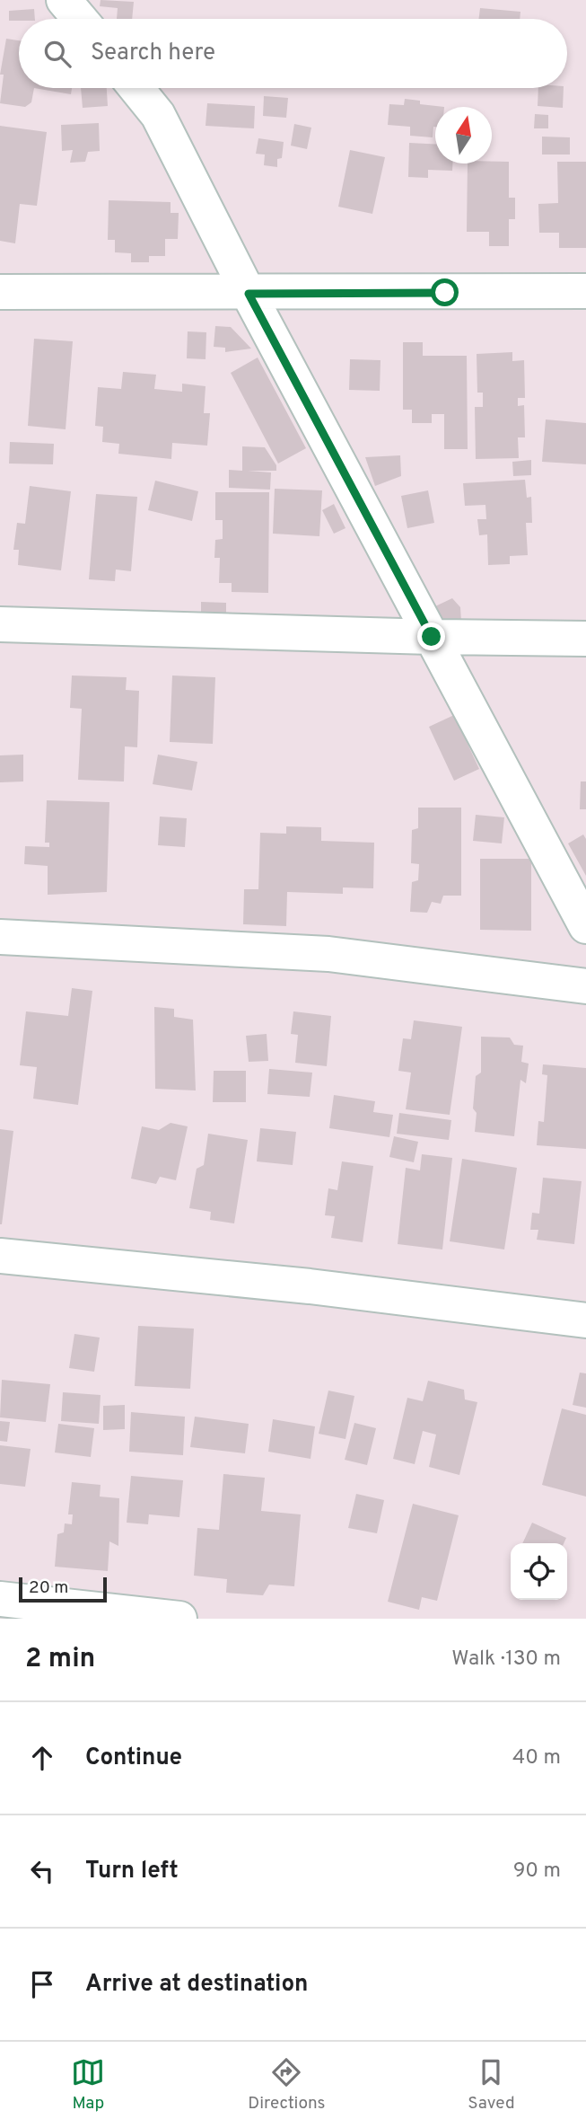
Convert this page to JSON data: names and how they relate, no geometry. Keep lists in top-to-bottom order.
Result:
{
  "scale_bar": "20 m",
  "north": "top",
  "page": {
    "search": "Search here",
    "scale": "20 m",
    "heading": ["2 min", "Walk · 130 m"],
    "list": [
      ["Continue", "40 m"],
      ["Turn left", "90 m"],
      "Arrive at destination"
    ],
    "nav": ["Map", "Directions", "Saved"]
  }
}
